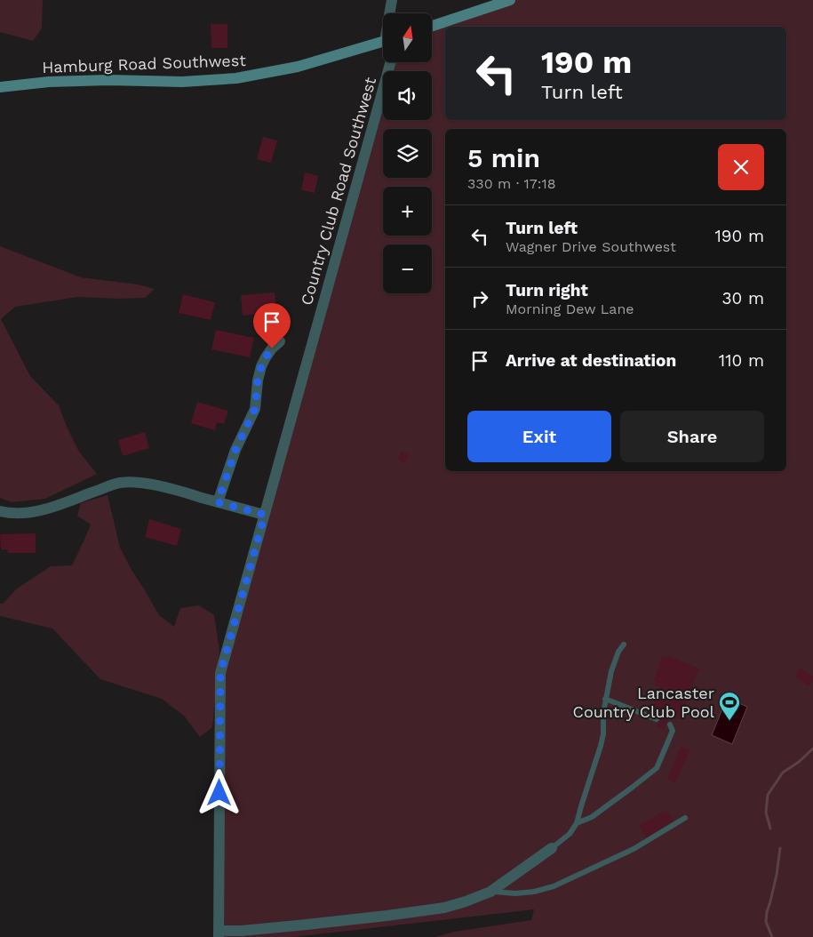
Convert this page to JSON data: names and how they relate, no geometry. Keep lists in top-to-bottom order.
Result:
{
  "streets": {
    "street": ["Hamburg Road Southwest", "Country Club Road Southwest"]
  },
  "places": {
    "sports": ["Lancaster Country Club Pool"]
  },
  "north": "top",
  "page": {
    "map_buttons": ["+", "−"],
    "turn": ["190 m", "Turn left"],
    "heading": ["5 min", "330 m · 17:18"],
    "list": [
      {
        "name": "Turn left",
        "note": "Wagner Drive Southwest",
        "value": "190 m"
      },
      {
        "name": "Turn right",
        "note": "Morning Dew Lane",
        "value": "30 m"
      },
      {
        "name": "Arrive at destination",
        "value": "110 m"
      }
    ],
    "buttons": ["Exit", "Share"]
  }
}
